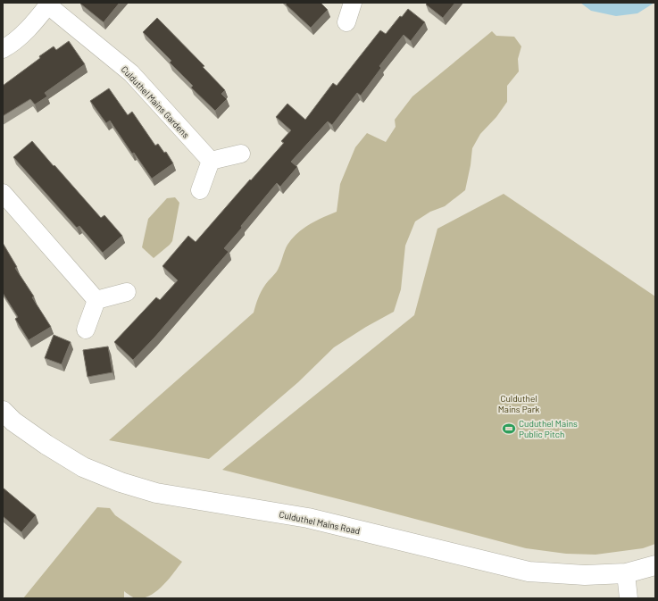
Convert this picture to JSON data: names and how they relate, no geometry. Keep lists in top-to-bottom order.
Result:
{
  "streets": {
    "street": ["Culduthel Mains Gardens", "Culduthel Mains Road"]
  },
  "parks": ["Culduthel Mains Park"],
  "places": {
    "sports": ["Cuduthel Mains Public Pitch"]
  }
}
